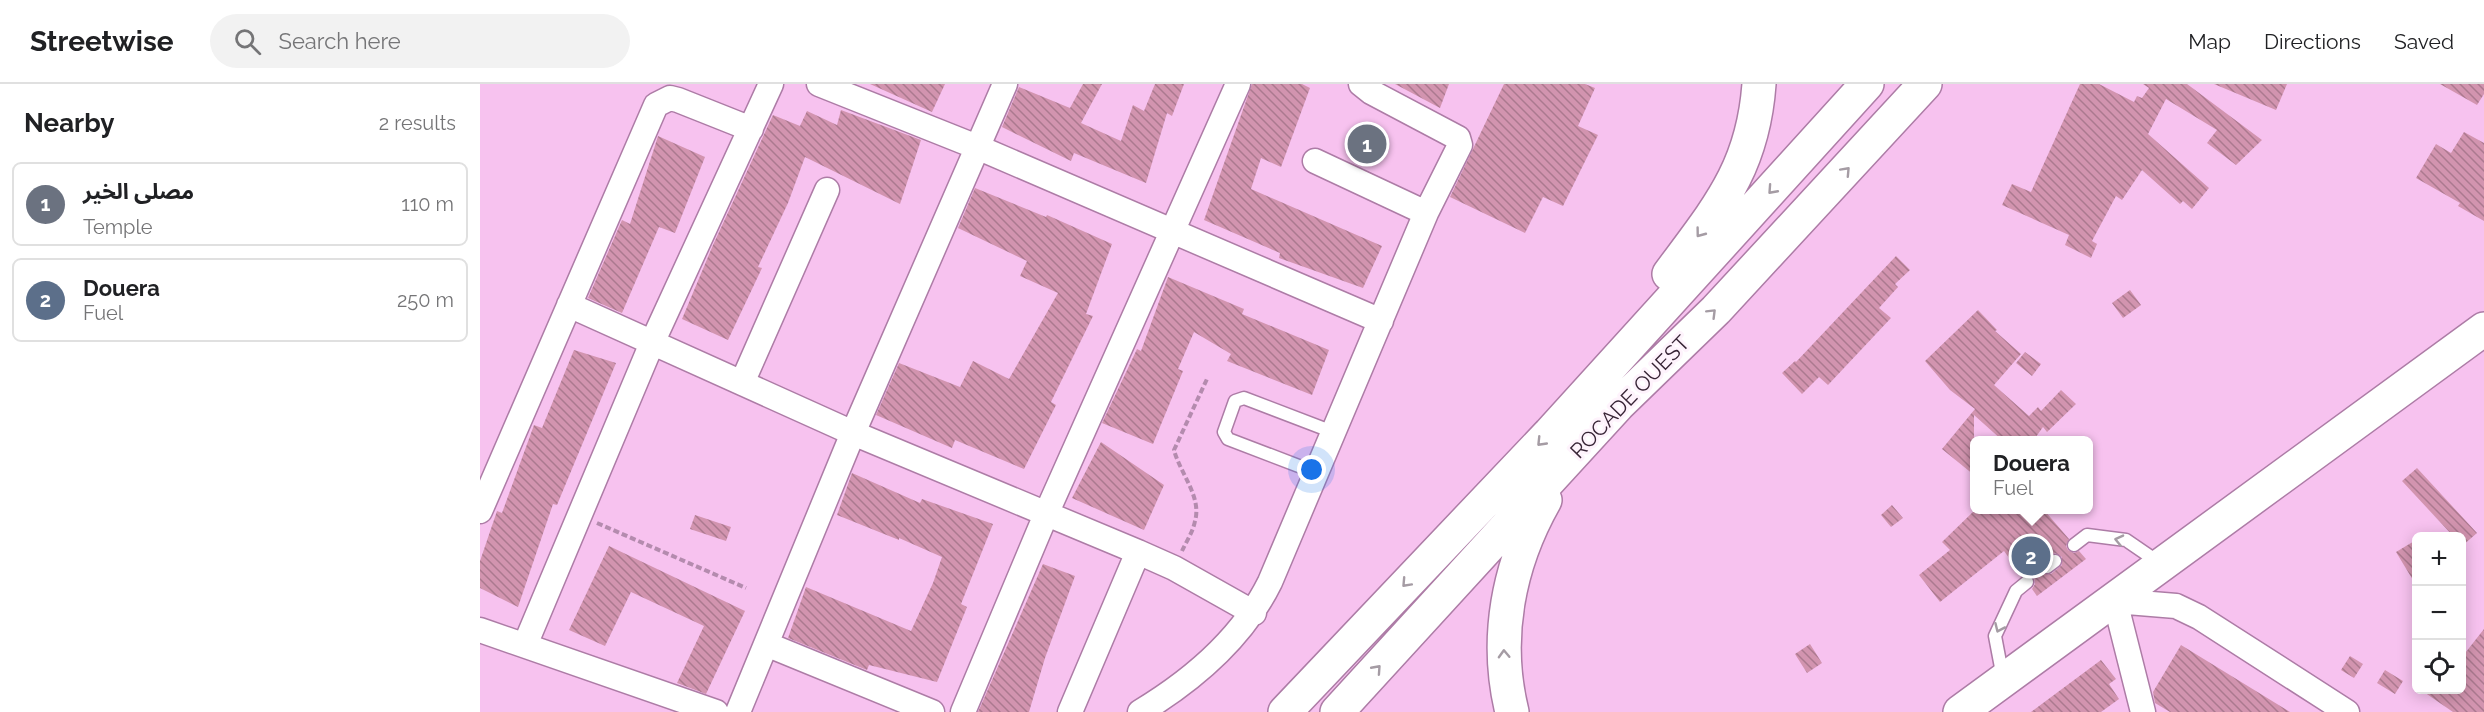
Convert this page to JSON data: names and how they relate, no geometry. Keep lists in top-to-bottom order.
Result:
{
  "streets": {
    "main road": ["ROCADE OUEST"]
  },
  "page": {
    "header": "Streetwise",
    "search": "Search here",
    "nav": ["Map", "Directions", "Saved"],
    "heading": ["Nearby", "2 results"],
    "pins": ["1", "2"],
    "list": [
      {
        "mark": "1",
        "name": "مصلى الخير",
        "note": "Temple",
        "value": "110 m"
      },
      {
        "mark": "2",
        "name": "Douera",
        "note": "Fuel",
        "value": "250 m"
      }
    ],
    "popup": ["Douera", "Fuel"],
    "map_buttons": ["+", "−"]
  }
}
